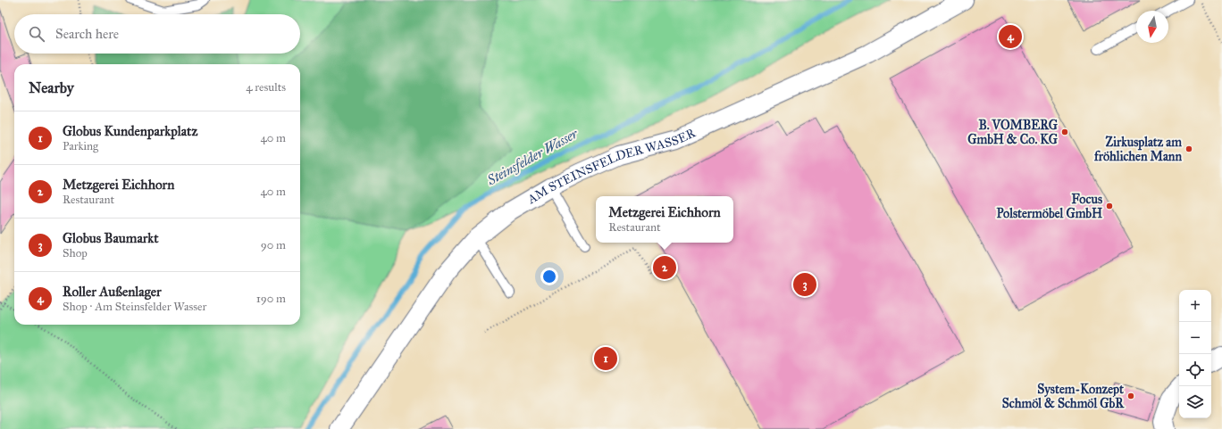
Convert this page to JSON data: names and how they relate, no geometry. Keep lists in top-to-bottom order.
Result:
{
  "streets": {
    "street": ["AM STEINSFELDER WASSER"]
  },
  "water": ["Steinsfelder Wasser"],
  "places": [
    "B. VOMBERG GmbH & Co. KG",
    "Zirkusplatz am fröhlichen Mann",
    "Focus Polstermöbel GmbH",
    "System-Konzept Schmöl & Schmöl GbR"
  ],
  "north": "bottom",
  "page": {
    "search": "Search here",
    "pins": [
      "4",
      "2",
      "3",
      "1"
    ],
    "heading": ["Nearby", "4 results"],
    "list": [
      {
        "mark": "1",
        "name": "Globus Kundenparkplatz",
        "note": "Parking",
        "value": "40 m"
      },
      {
        "mark": "2",
        "name": "Metzgerei Eichhorn",
        "note": "Restaurant",
        "value": "40 m"
      },
      {
        "mark": "3",
        "name": "Globus Baumarkt",
        "note": "Shop",
        "value": "90 m"
      },
      {
        "mark": "4",
        "name": "Roller Außenlager",
        "note": "Shop · Am Steinsfelder Wasser",
        "value": "190 m"
      }
    ],
    "popup": ["Metzgerei Eichhorn", "Restaurant"],
    "map_buttons": ["+", "−"]
  }
}
